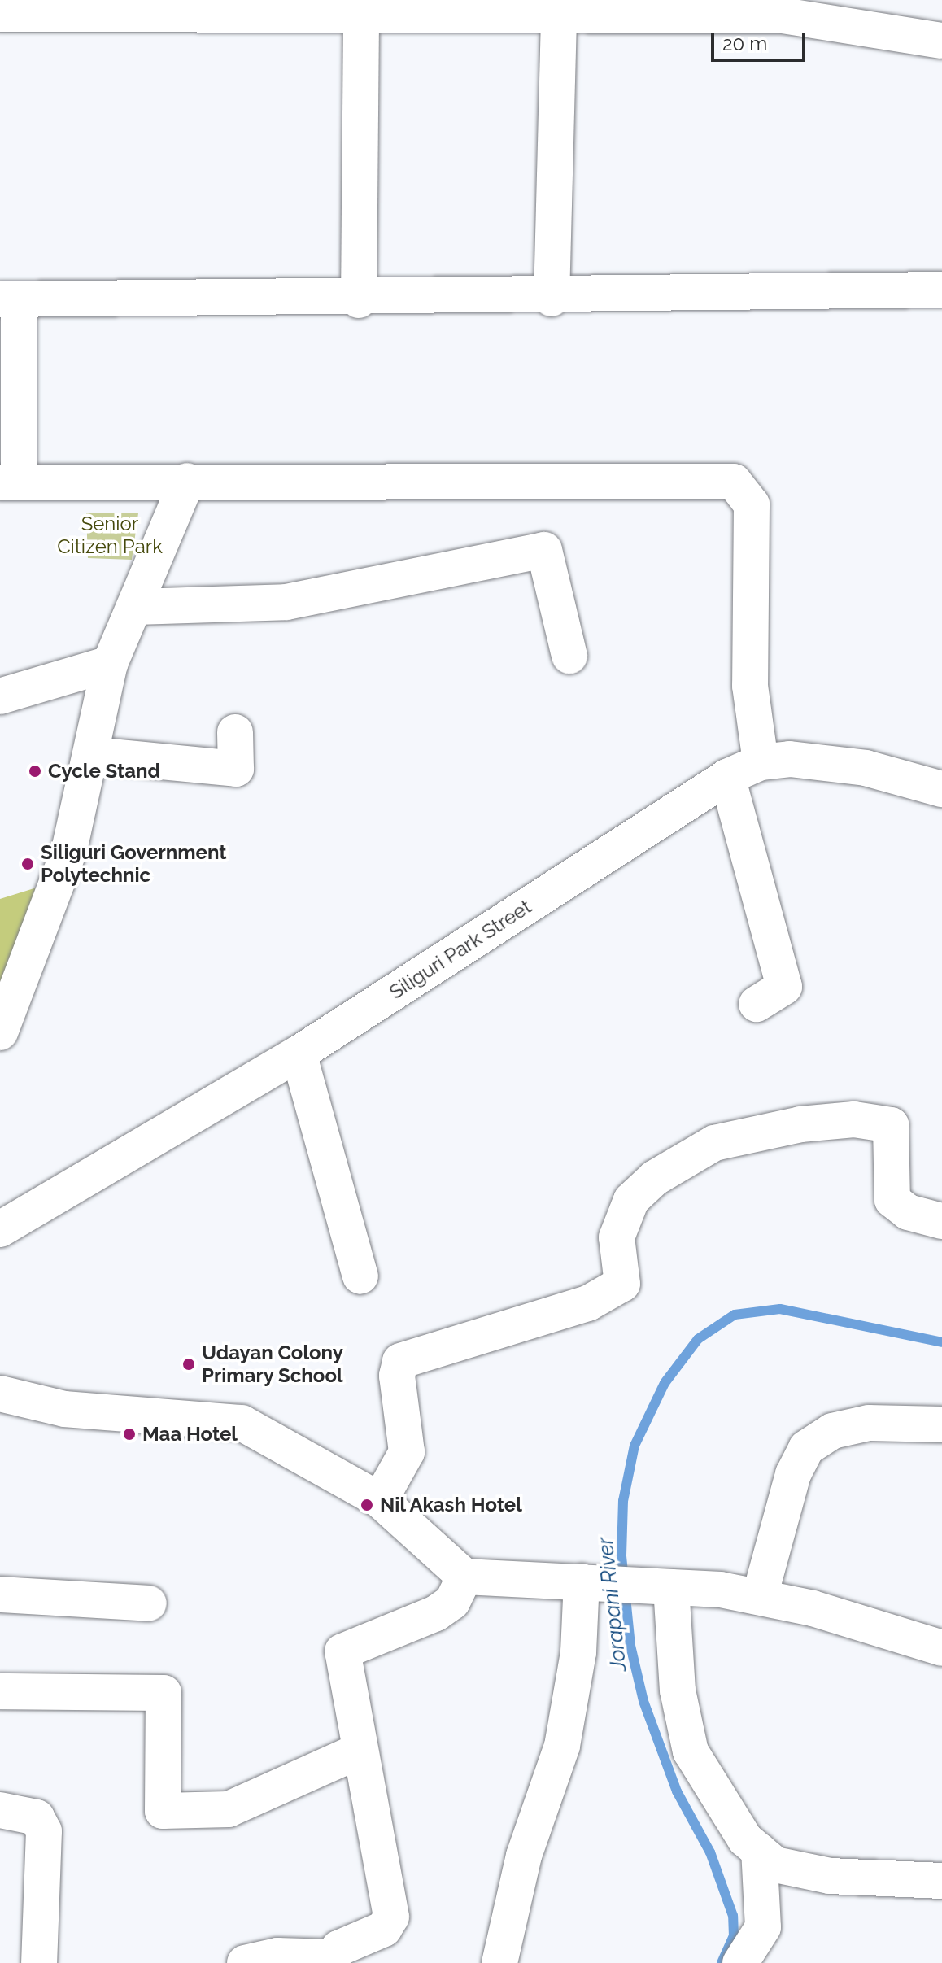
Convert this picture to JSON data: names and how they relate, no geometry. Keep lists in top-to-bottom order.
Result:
{
  "streets": {
    "street": ["Siliguri Park Street"]
  },
  "water": ["Jorapani River"],
  "parks": ["Senior Citizen Park"],
  "places": [
    "Cycle Stand",
    "Siliguri Government Polytechnic",
    "Udayan Colony Primary School",
    "Maa Hotel",
    "Nil Akash Hotel"
  ],
  "scale_bar": "20 m"
}
